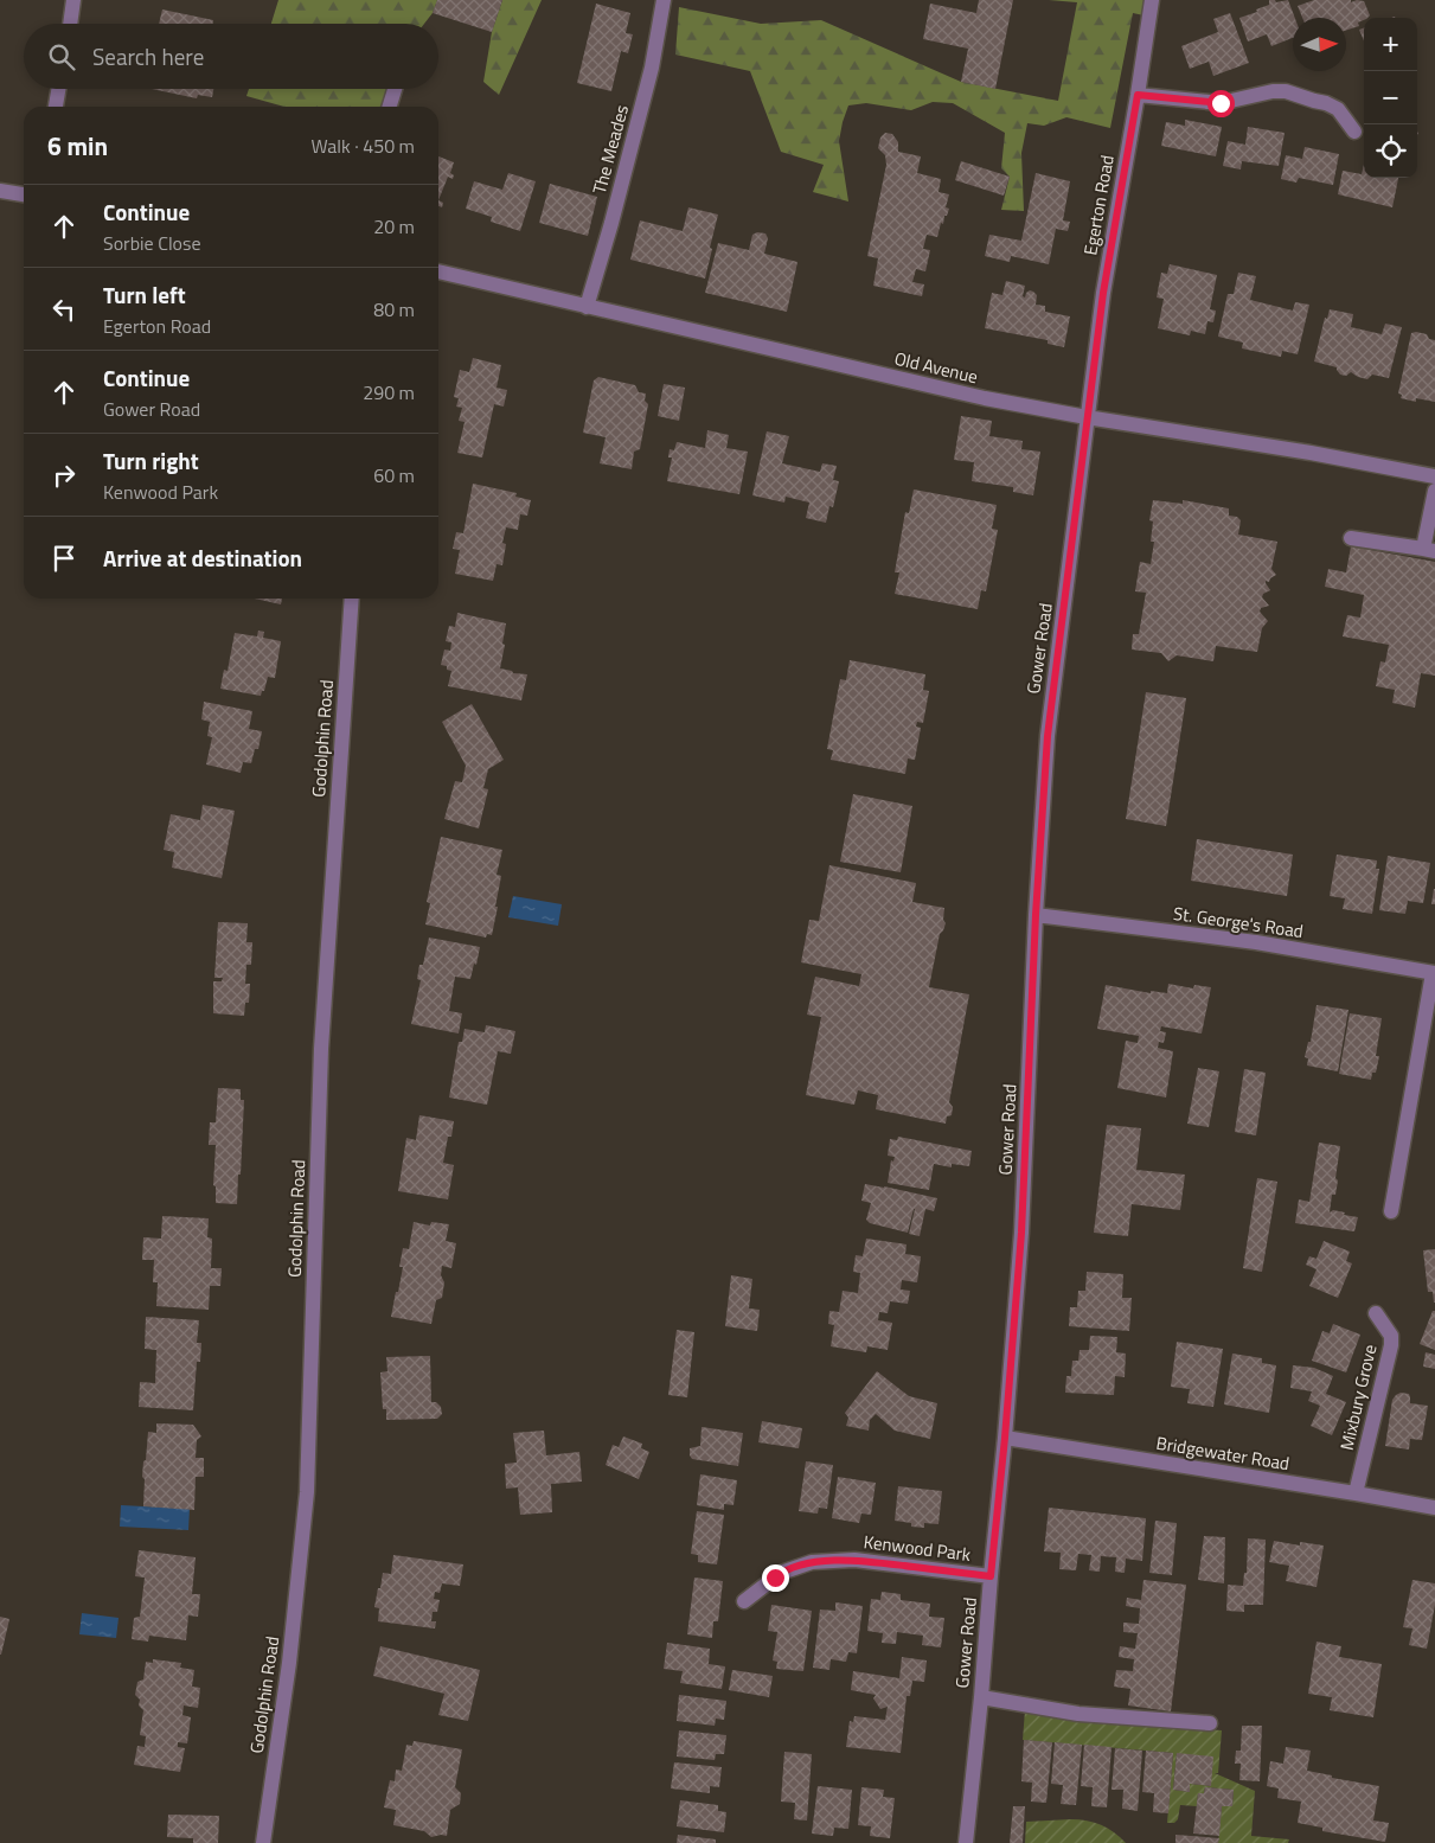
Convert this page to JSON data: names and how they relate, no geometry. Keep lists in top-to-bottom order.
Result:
{
  "streets": {
    "street": [
      "The Meades",
      "Egerton Road",
      "Old Avenue",
      "Gower Road",
      "Godolphin Road",
      "St. George's Road",
      "Mixbury Grove",
      "Bridgewater Road",
      "Kenwood Park"
    ]
  },
  "crossings": [
    ["The Meades", "Old Avenue"],
    ["Egerton Road", "Old Avenue"],
    ["Egerton Road", "Gower Road"],
    ["Old Avenue", "Gower Road"],
    ["Gower Road", "St. George's Road"],
    ["Gower Road", "Bridgewater Road"],
    ["Gower Road", "Kenwood Park"],
    ["Mixbury Grove", "Bridgewater Road"]
  ],
  "north": "right",
  "page": {
    "map_buttons": ["+", "−"],
    "search": "Search here",
    "heading": ["6 min", "Walk · 450 m"],
    "list": [
      ["Continue", "Sorbie Close", "20 m"],
      ["Turn left", "Egerton Road", "80 m"],
      ["Continue", "Gower Road", "290 m"],
      ["Turn right", "Kenwood Park", "60 m"],
      "Arrive at destination"
    ]
  }
}
